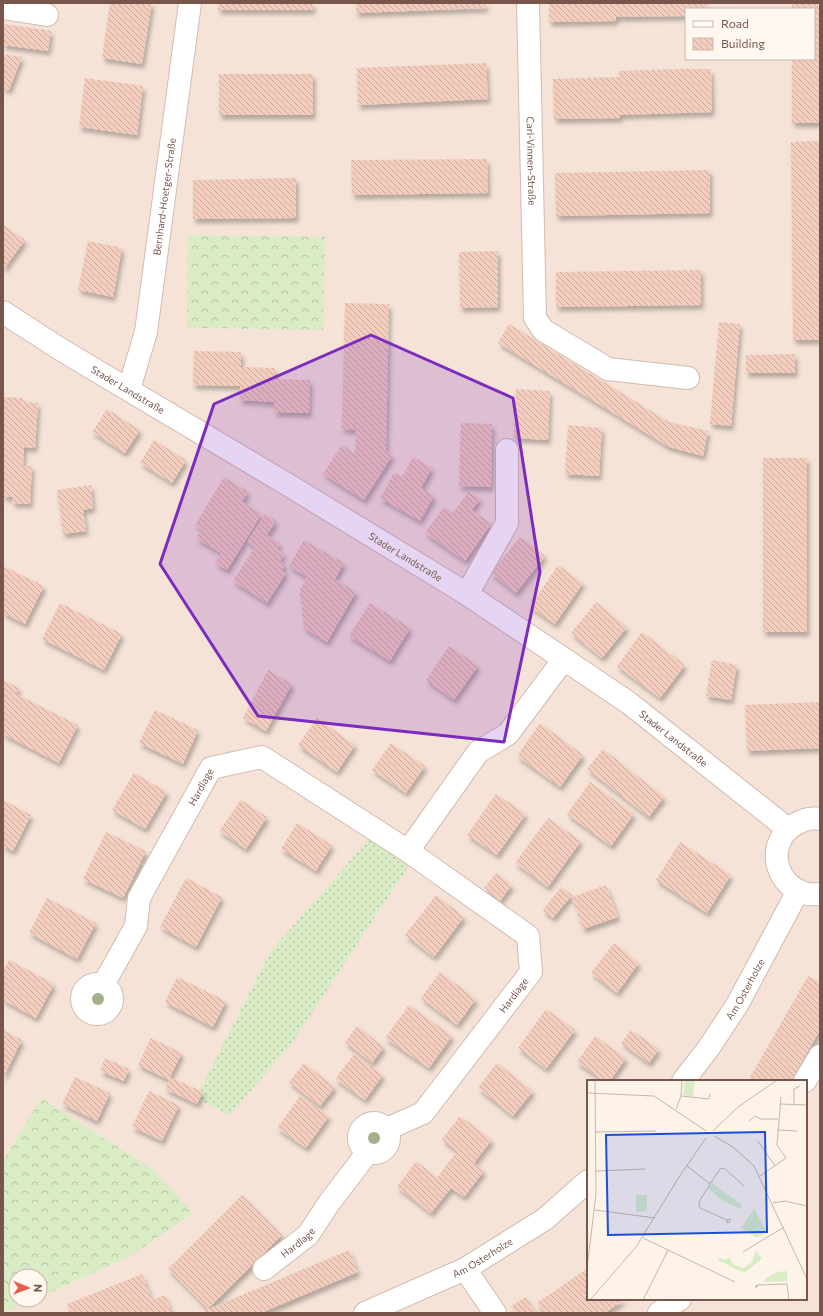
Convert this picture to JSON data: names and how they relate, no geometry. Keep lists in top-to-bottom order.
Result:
{
  "streets": {
    "street": [
      "Carl-Vinnen-Straße",
      "Bernhard-Hoetger-Straße",
      "Stader Landstraße",
      "Hardlage",
      "Am Osterholze"
    ]
  },
  "crossings": [
    ["Bernhard-Hoetger-Straße", "Stader Landstraße"]
  ],
  "legend": ["Road", "Building"],
  "north": "right"
}
